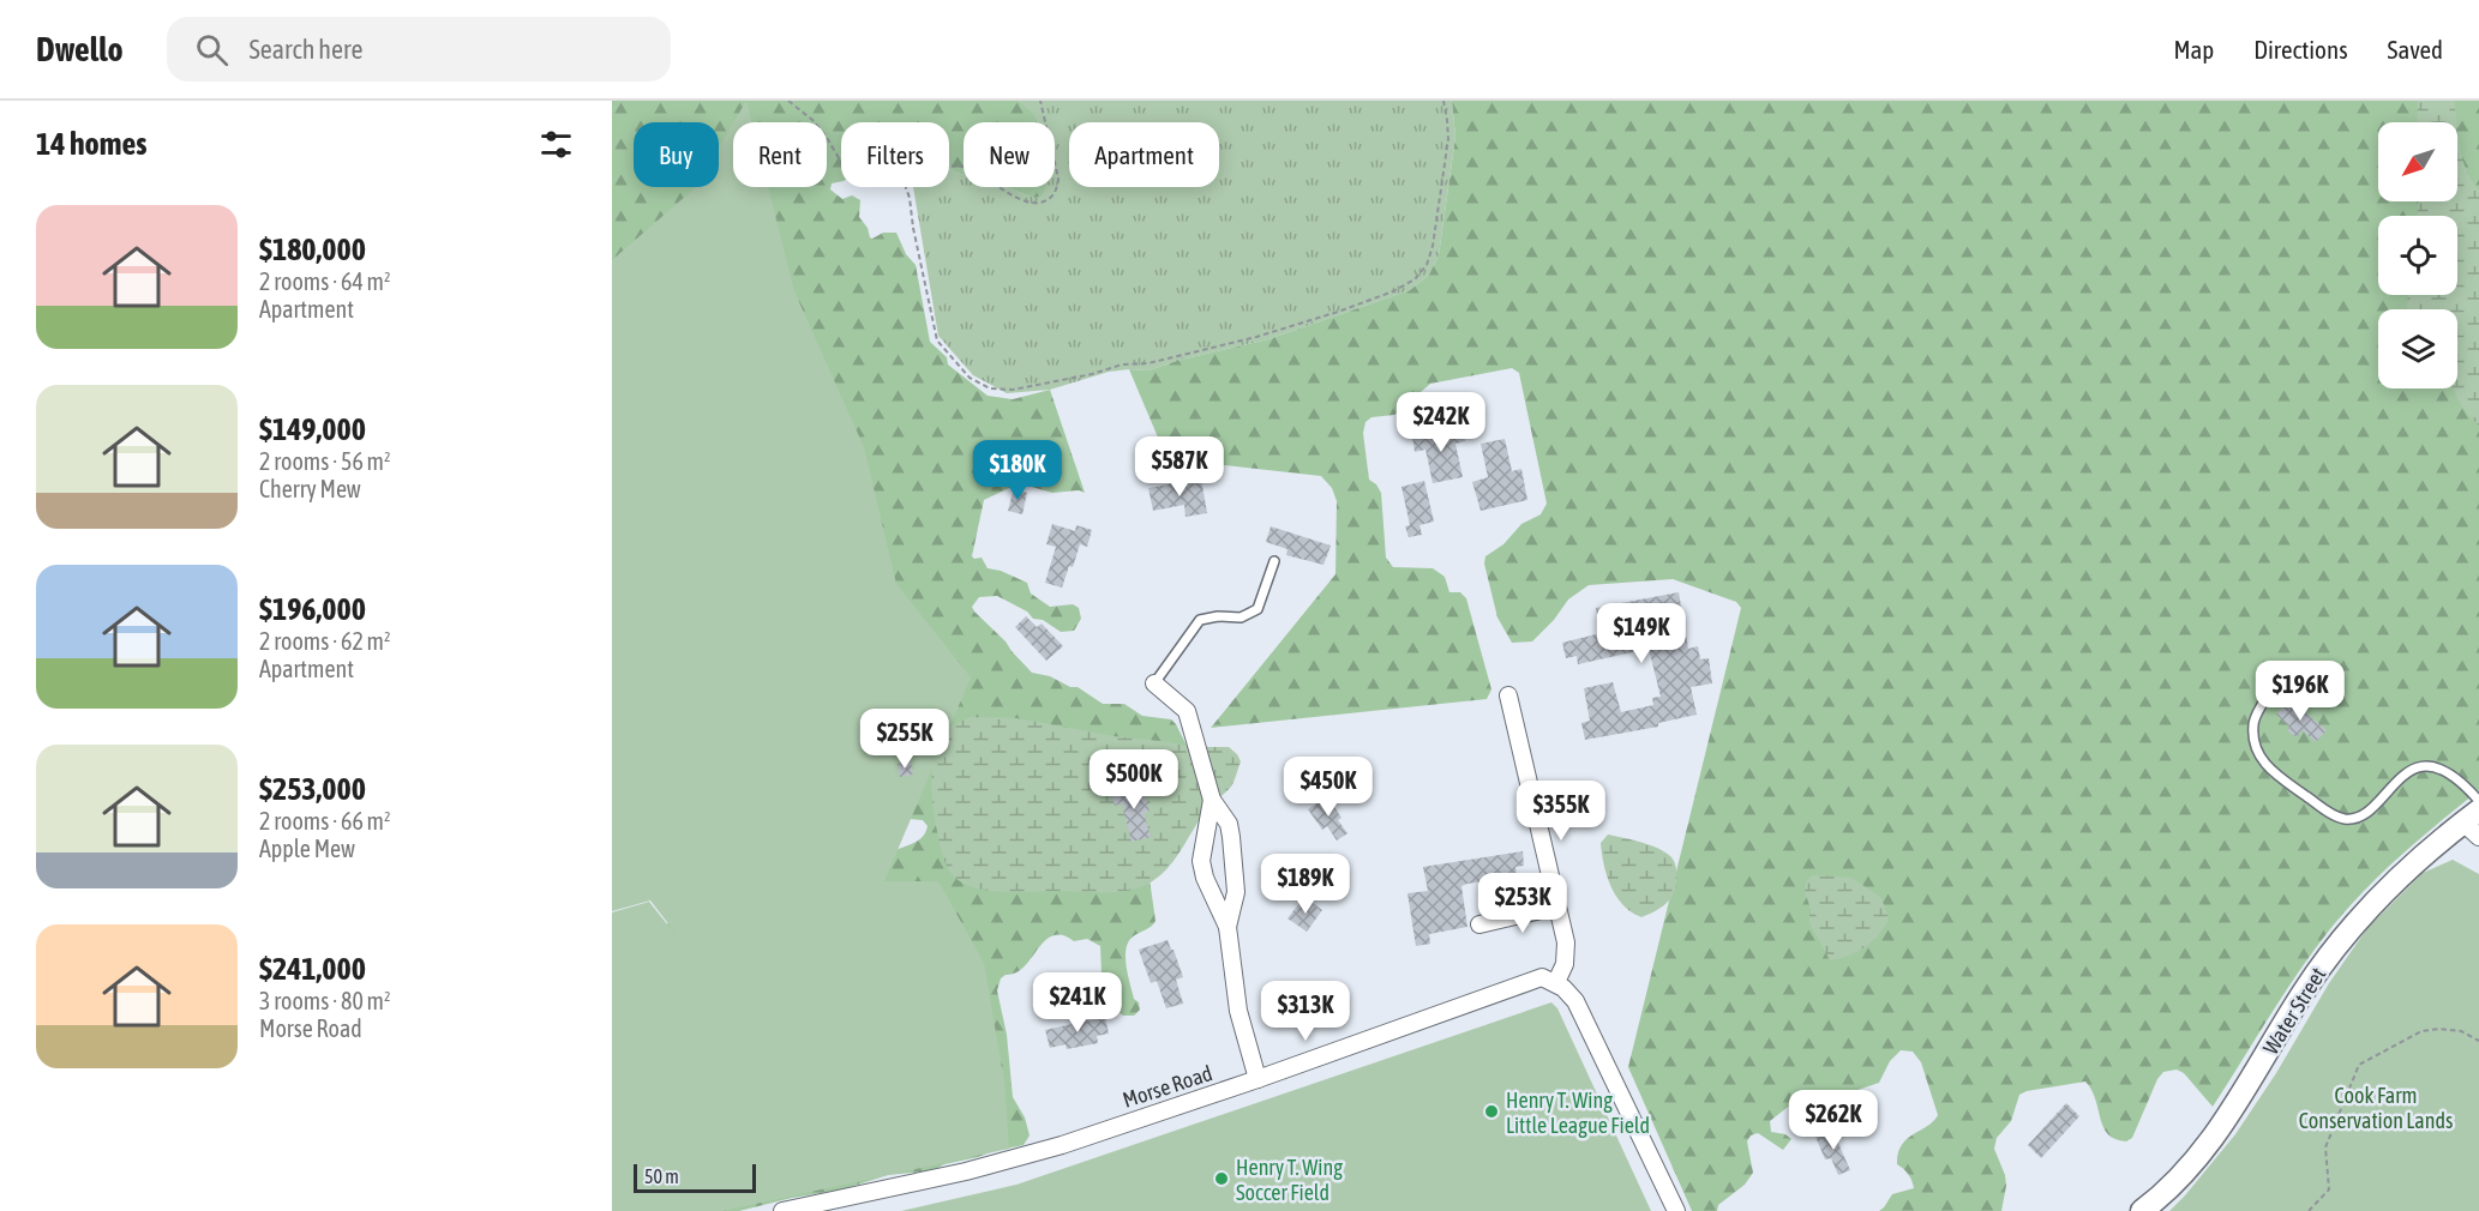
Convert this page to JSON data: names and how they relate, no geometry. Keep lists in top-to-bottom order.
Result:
{
  "streets": {
    "main road": ["Water Street"],
    "street": ["Morse Road"]
  },
  "parks": ["Cook Farm Conservation Lands"],
  "places": ["Henry T. Wing Little League Field", "Henry T. Wing Soccer Field"],
  "scale_bar": "50 m",
  "north": "bottom left",
  "page": {
    "header": "Dwello",
    "search": "Search here",
    "nav": ["Map", "Directions", "Saved"],
    "heading": "14 homes",
    "chip": [
      "Buy",
      "Rent",
      "Filters",
      "New",
      "Apartment"
    ],
    "list": [
      {
        "name": "$180,000",
        "note": "2 rooms · 64 m² · Apartment"
      },
      {
        "name": "$149,000",
        "note": "2 rooms · 56 m² · Cherry Mew"
      },
      {
        "name": "$196,000",
        "note": "2 rooms · 62 m² · Apartment"
      },
      {
        "name": "$253,000",
        "note": "2 rooms · 66 m² · Apple Mew"
      },
      {
        "name": "$241,000",
        "note": "3 rooms · 80 m² · Morse Road"
      }
    ],
    "price": [
      "$242K",
      "$587K",
      "$180K",
      "$149K",
      "$196K",
      "$255K",
      "$500K",
      "$450K",
      "$355K",
      "$189K",
      "$253K",
      "$241K",
      "$313K",
      "$262K"
    ],
    "scale": "50 m"
  }
}
